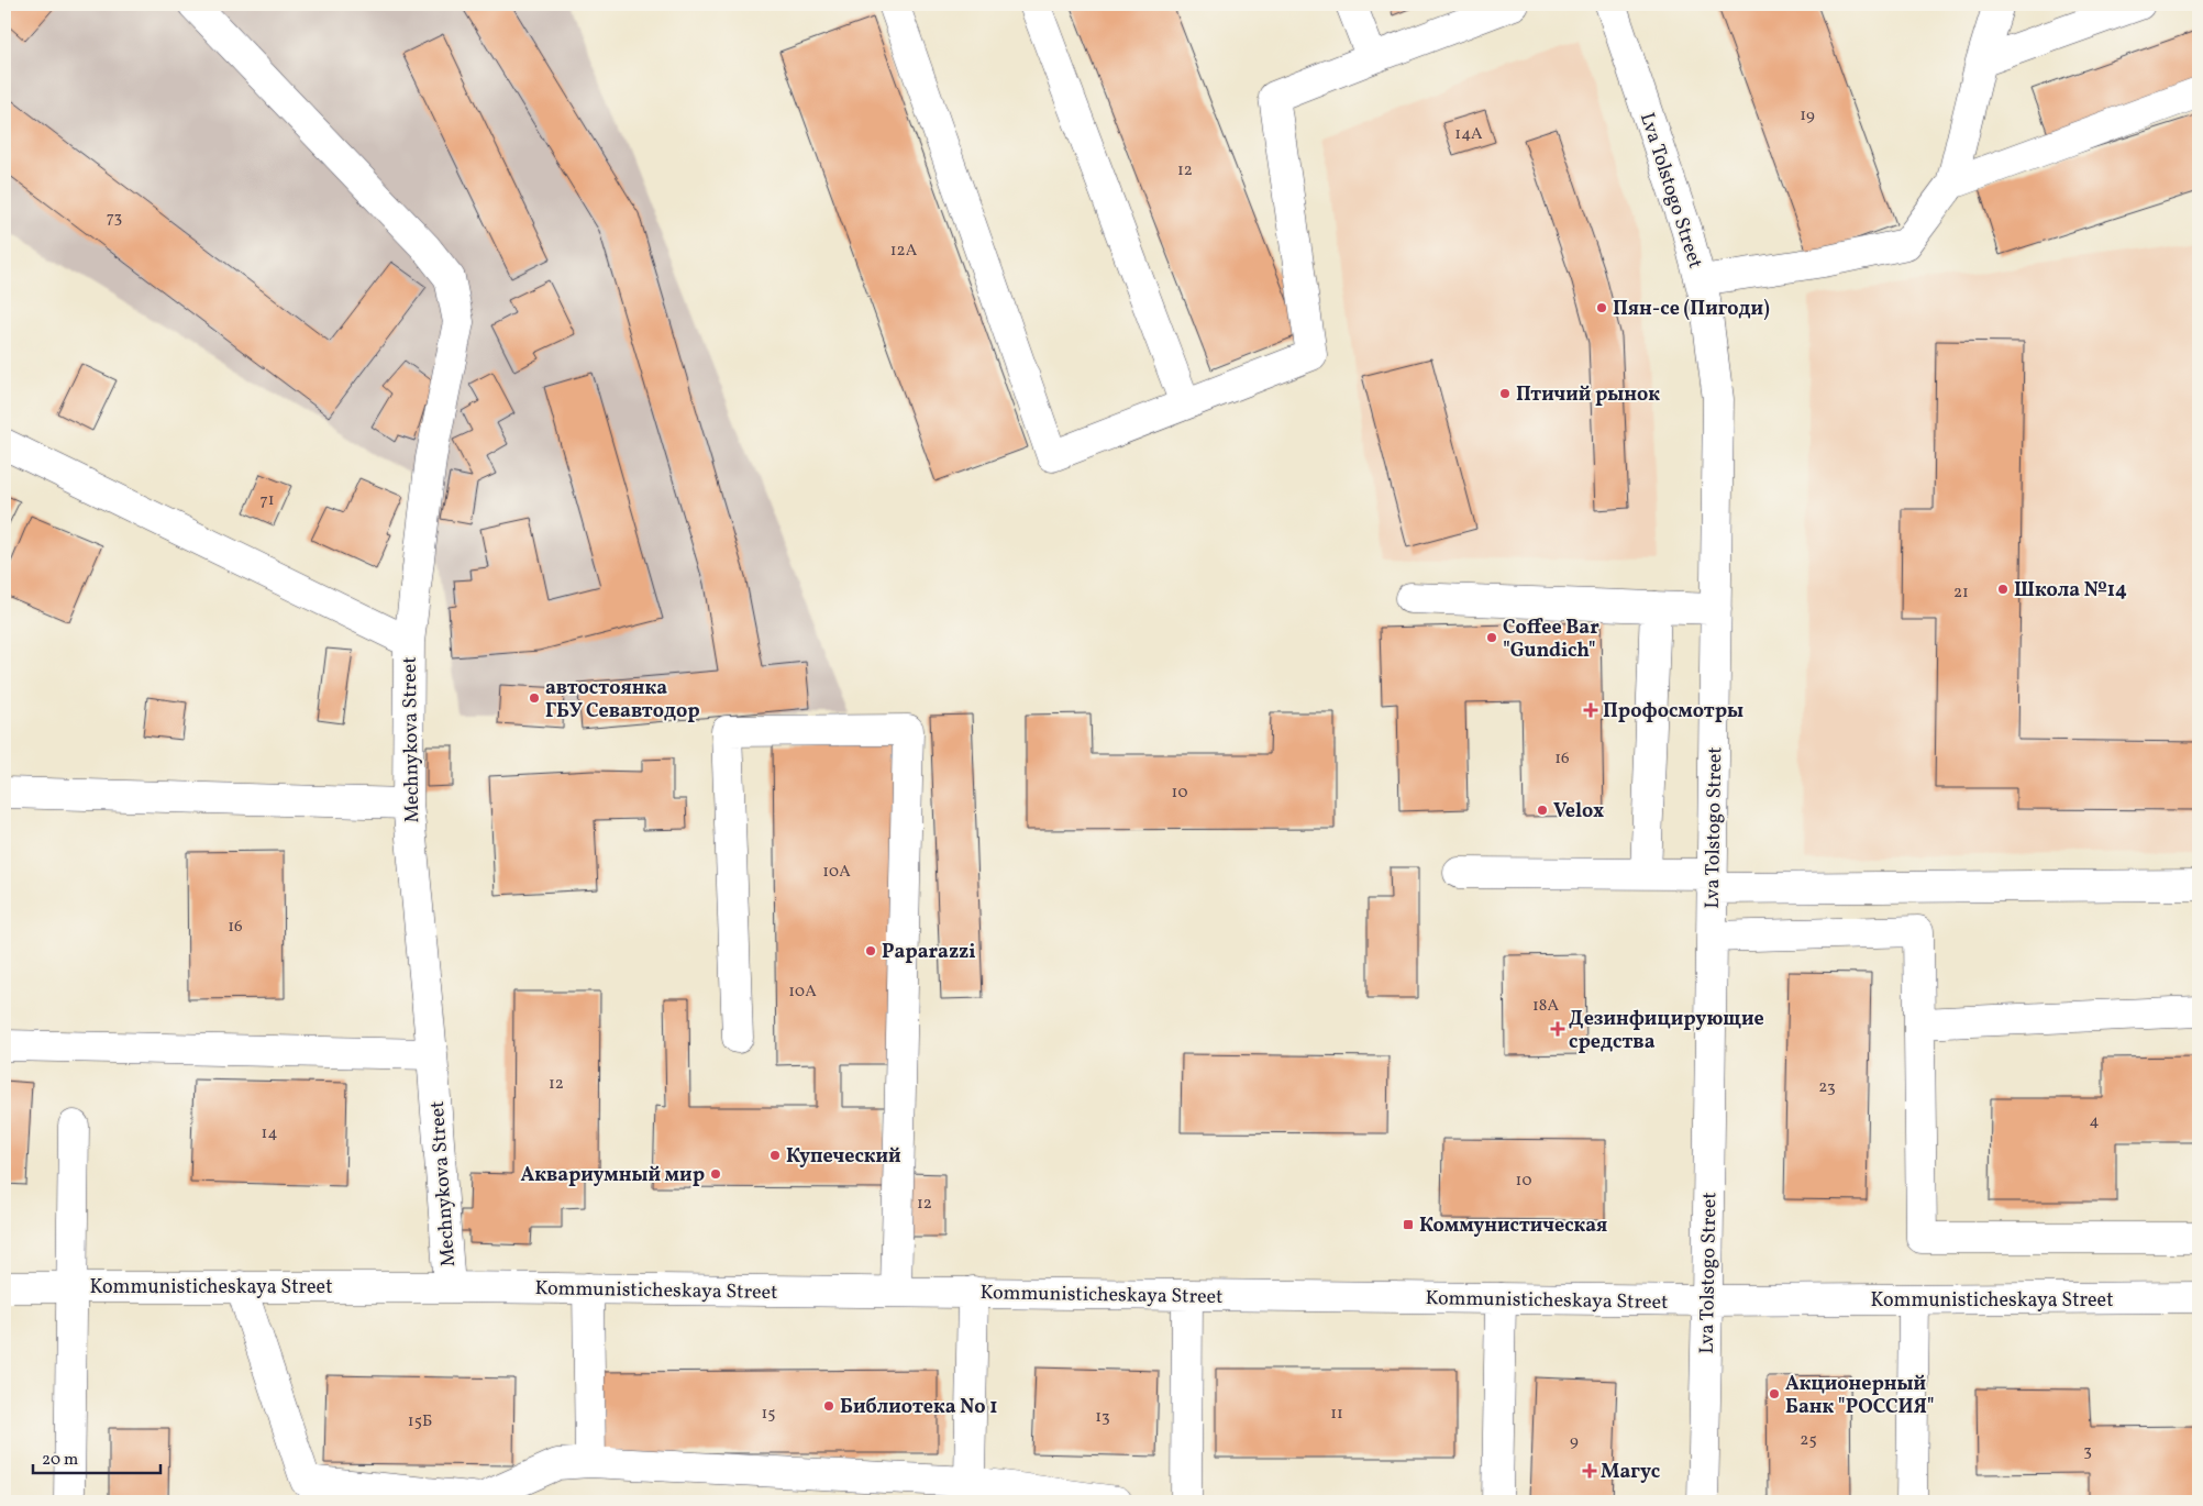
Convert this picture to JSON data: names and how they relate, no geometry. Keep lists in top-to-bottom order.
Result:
{
  "streets": {
    "street": ["Lva Tolstogo Street", "Mechnykova Street", "Kommunisticheskaya Street"]
  },
  "crossings": [
    ["Lva Tolstogo Street", "Kommunisticheskaya Street"],
    ["Mechnykova Street", "Kommunisticheskaya Street"]
  ],
  "places": {
    "other": [
      "Пян-се (Пигоди)",
      "Птичий рынок",
      "Школа №14",
      "Coffee Bar \"Gundich\"",
      "автостоянка ГБУ Севавтодор",
      "Velox",
      "Paparazzi",
      "Купеческий",
      "Аквариумный мир",
      "Акционерный Банк \"РОССИЯ\"",
      "Библиотека No 1"
    ],
    "health": ["Профосмотры", "Дезинфицирующие средства", "Магус"],
    "transit": ["Коммунистическая"]
  },
  "house_numbers": [
    "19",
    "14А",
    "12",
    "73",
    "12А",
    "71",
    "21",
    "16",
    "10",
    "10А",
    "16",
    "10А",
    "18А",
    "12",
    "23",
    "4",
    "14",
    "10",
    "12",
    "15",
    "11",
    "13",
    "15Б",
    "25",
    "9",
    "3"
  ],
  "scale_bar": "20 m"
}
